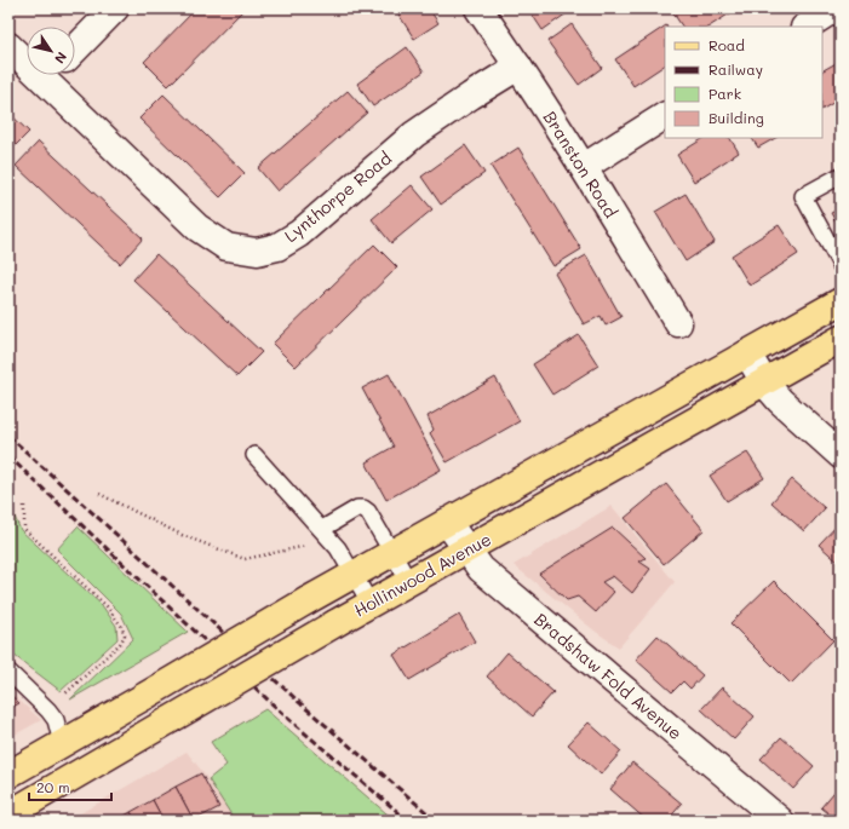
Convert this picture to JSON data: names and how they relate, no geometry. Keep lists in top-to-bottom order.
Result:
{
  "streets": {
    "main road": ["Hollinwood Avenue"],
    "street": ["Branston Road", "Lynthorpe Road", "Bradshaw Fold Avenue"]
  },
  "crossings": [
    ["Branston Road", "Lynthorpe Road"],
    ["Hollinwood Avenue", "Bradshaw Fold Avenue"]
  ],
  "legend": [
    "Road",
    "Railway",
    "Park",
    "Building"
  ],
  "scale_bar": "20 m",
  "north": "bottom right"
}
